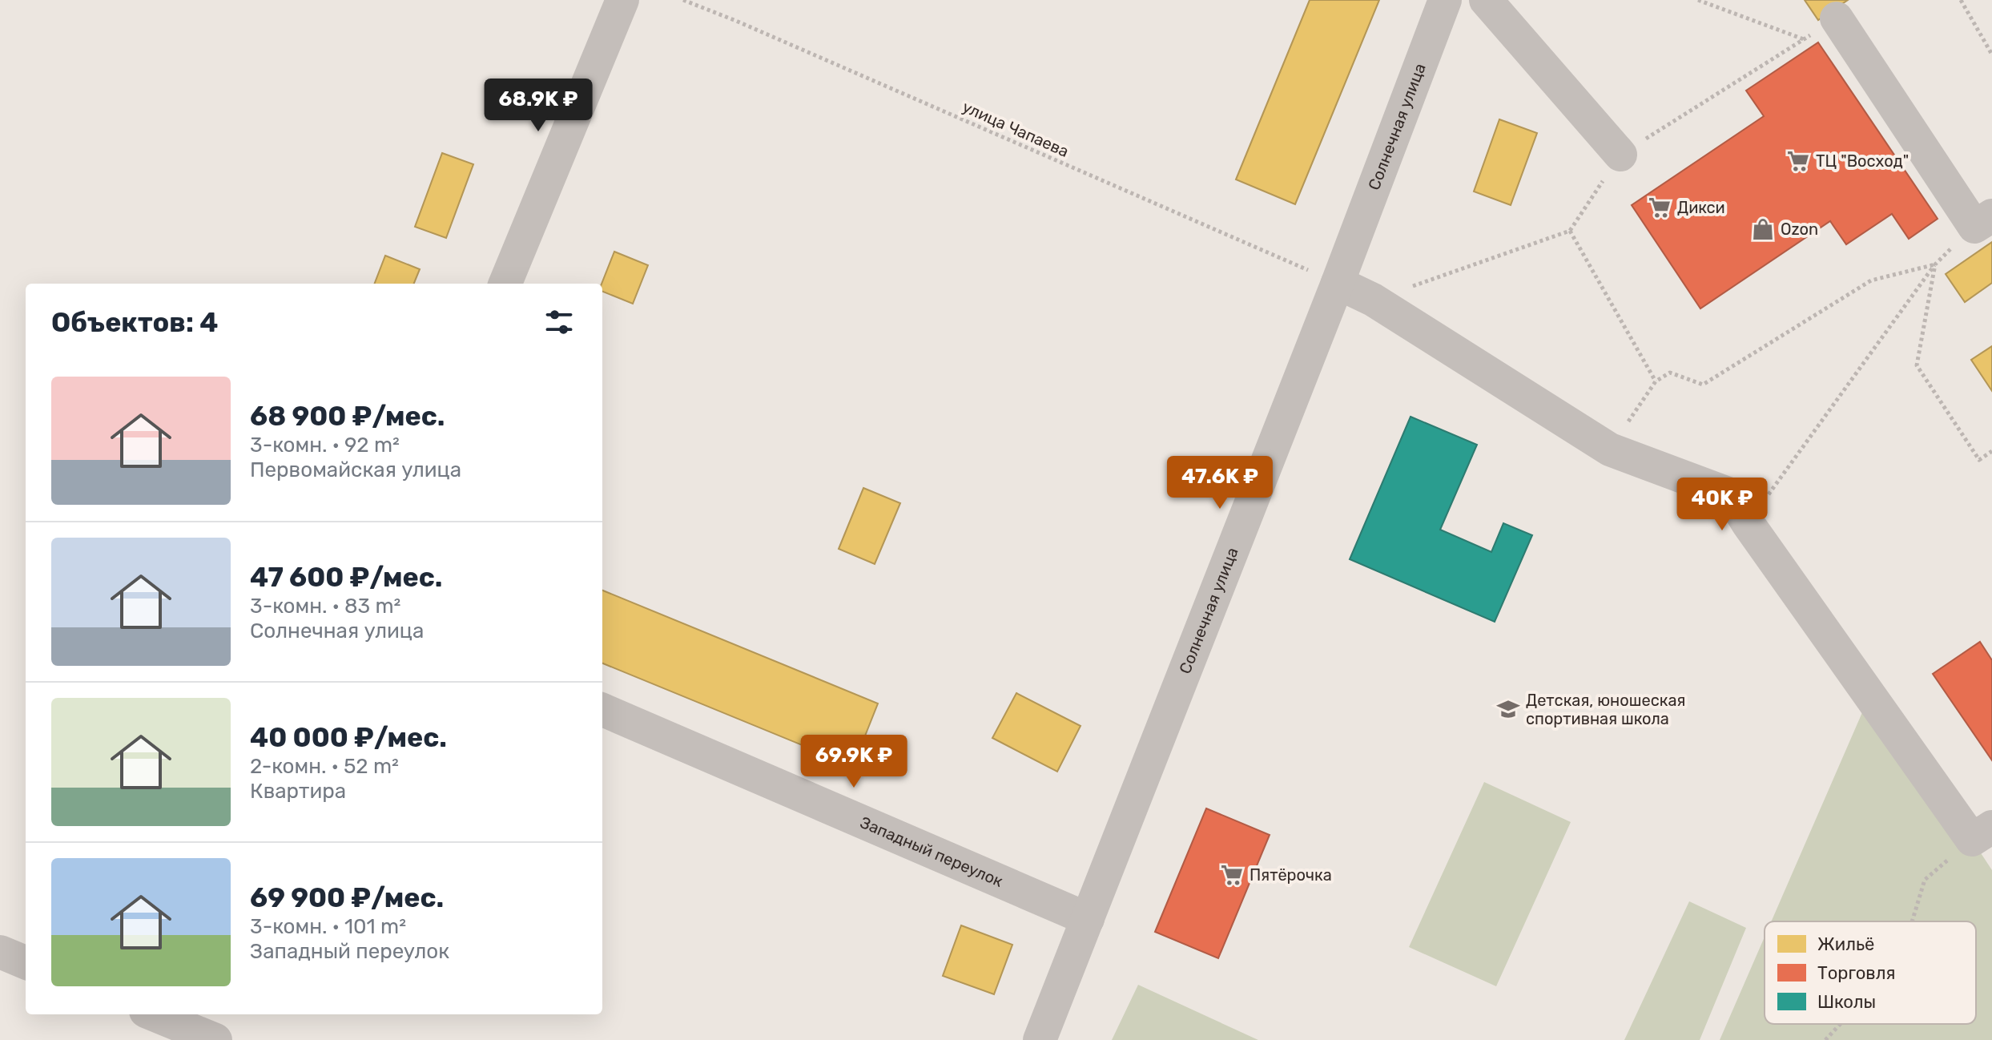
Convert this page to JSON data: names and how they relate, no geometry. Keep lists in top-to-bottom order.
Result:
{
  "streets": {
    "street": ["Солнечная улица", "Западный переулок"],
    "path": ["улица Чапаева"]
  },
  "crossings": [
    ["Солнечная улица", "улица Чапаева"],
    ["Солнечная улица", "Западный переулок"]
  ],
  "places": {
    "supermarket": ["ТЦ \"Восход\"", "Дикси", "Пятёрочка"],
    "shop": ["Ozon"],
    "school or university": ["Детская, юношеская спортивная школа"]
  },
  "legend": ["Жильё", "Торговля", "Школы"],
  "page": {
    "price": [
      "68.9K ₽",
      "47.6K ₽",
      "40K ₽",
      "69.9K ₽"
    ],
    "heading": "Объектов: 4",
    "list": [
      {
        "name": "68 900 ₽/мес.",
        "note": "3-комн. · 92 m² · Первомайская улица"
      },
      {
        "name": "47 600 ₽/мес.",
        "note": "3-комн. · 83 m² · Солнечная улица"
      },
      {
        "name": "40 000 ₽/мес.",
        "note": "2-комн. · 52 m² · Квартира"
      },
      {
        "name": "69 900 ₽/мес.",
        "note": "3-комн. · 101 m² · Западный переулок"
      }
    ]
  }
}
